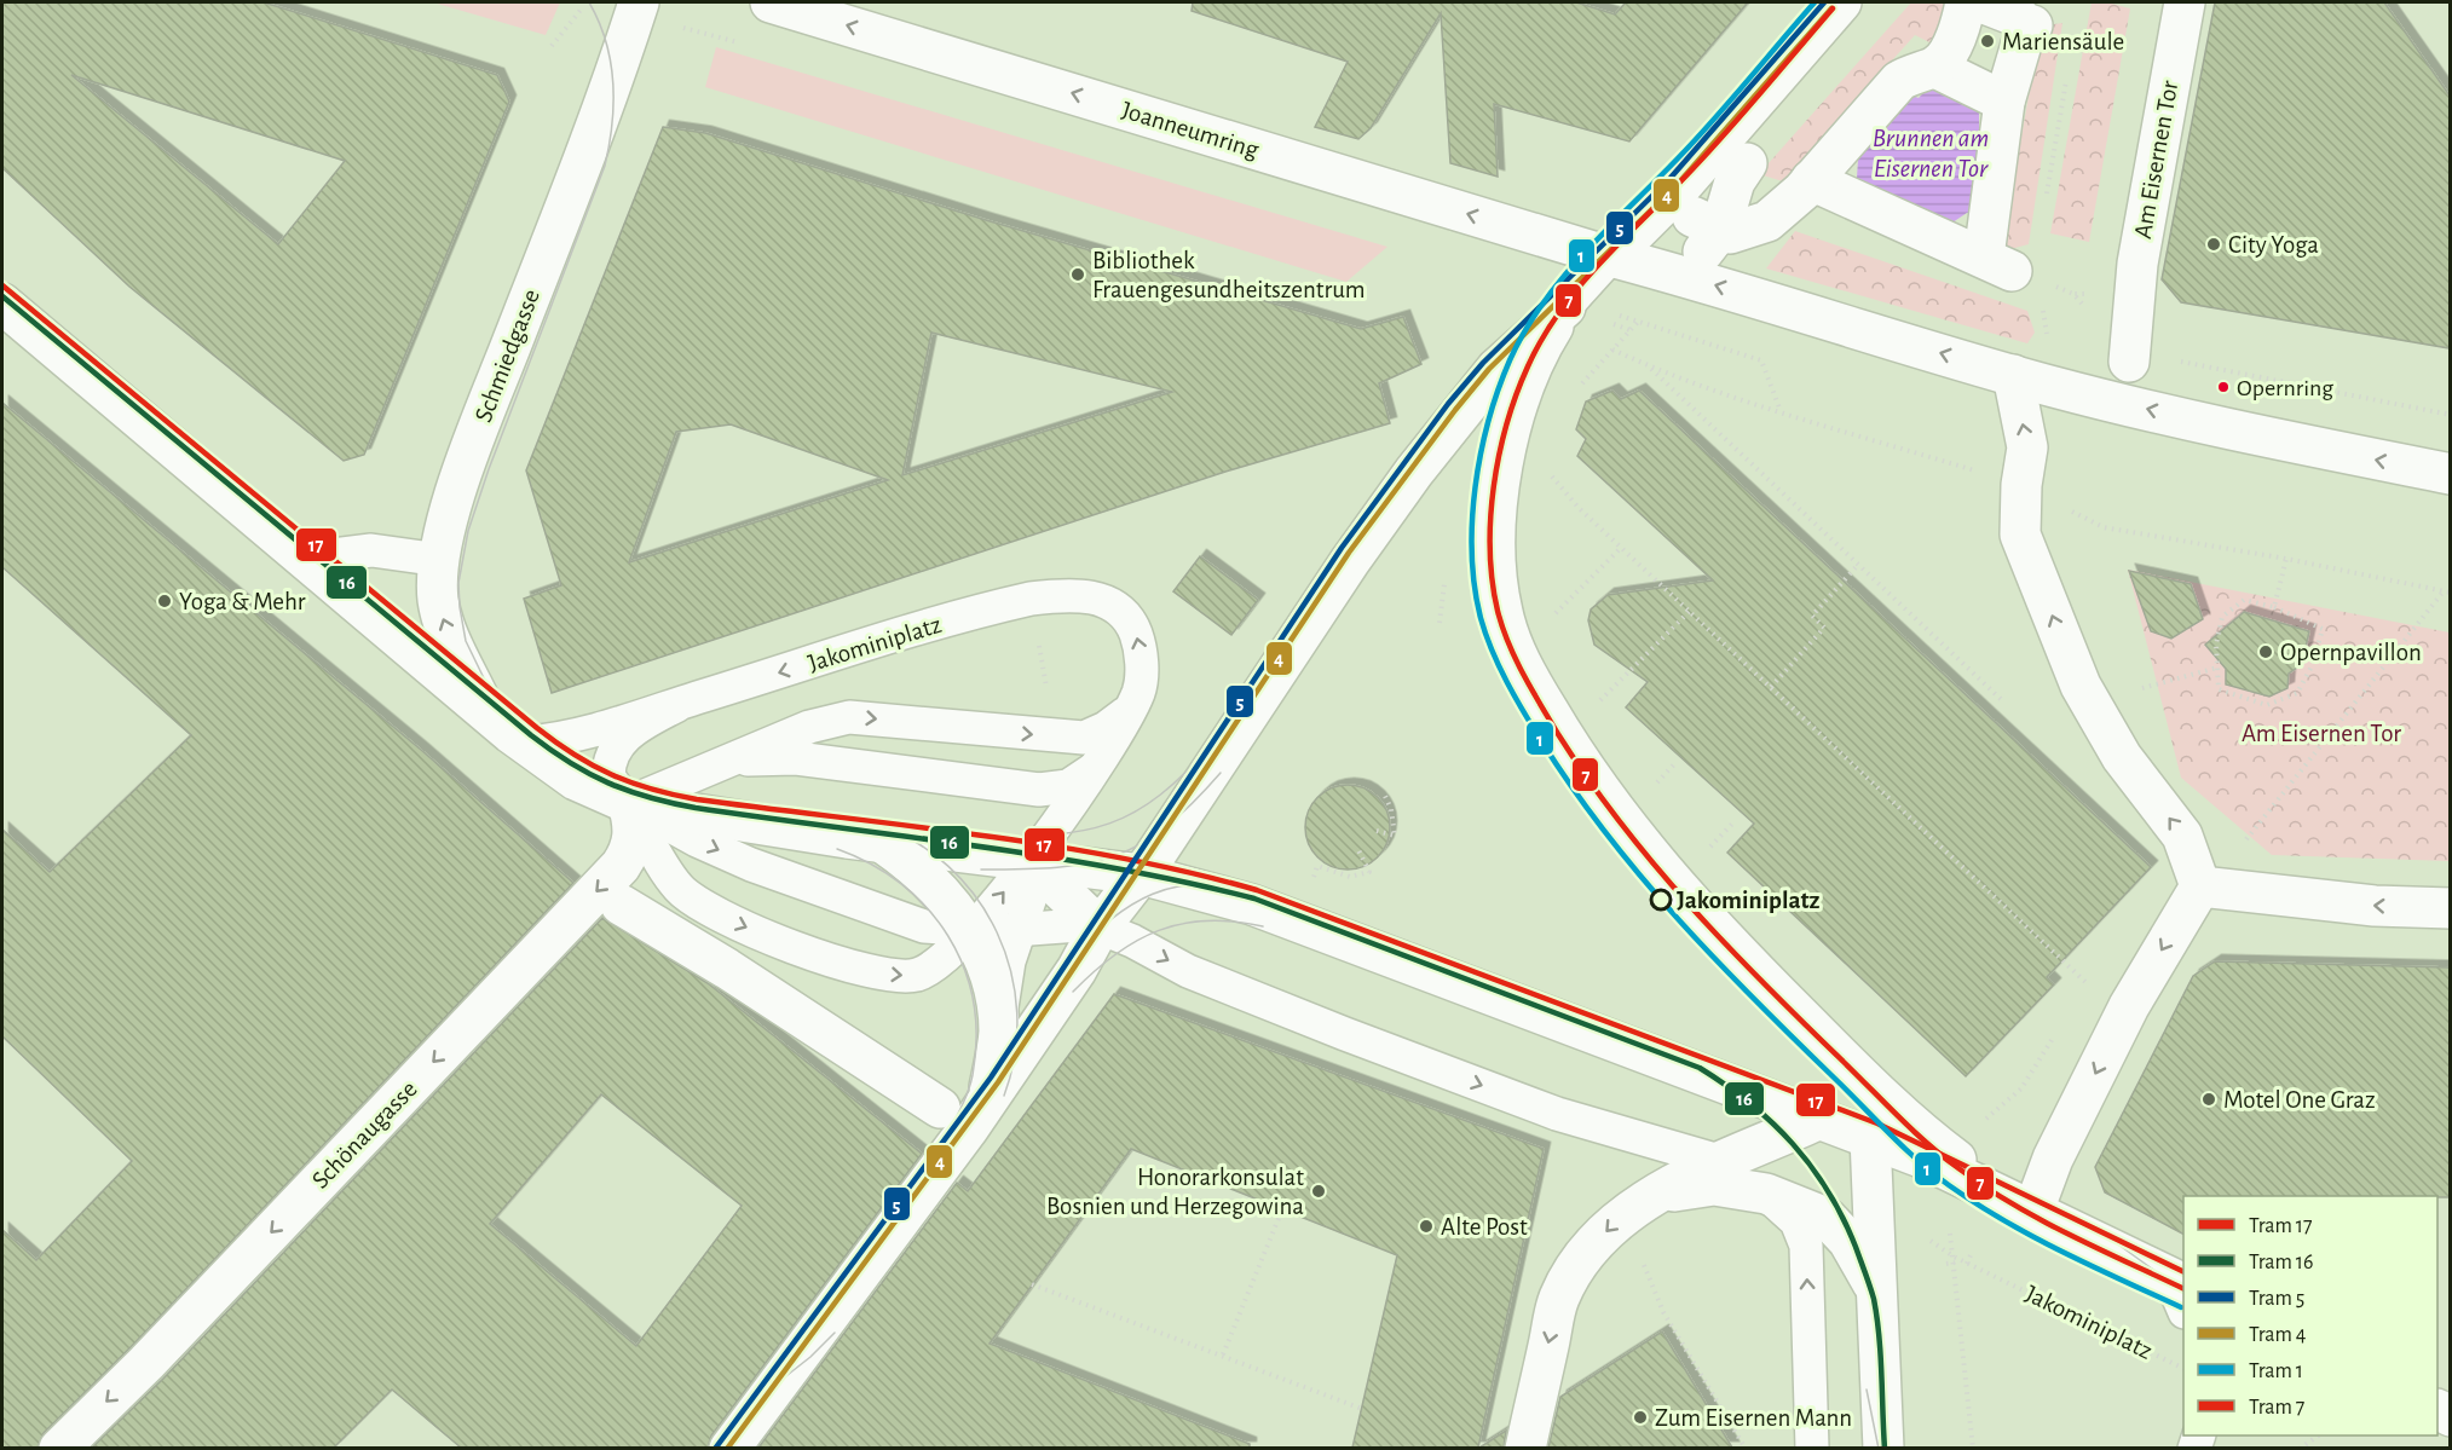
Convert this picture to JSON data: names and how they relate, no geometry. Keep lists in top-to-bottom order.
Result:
{
  "streets": {
    "street": [
      "Joanneumring",
      "Am Eisernen Tor",
      "Schmiedgasse",
      "Jakominiplatz",
      "Schönaugasse"
    ]
  },
  "crossings": [
    ["Jakominiplatz", "Schönaugasse"]
  ],
  "one_way": ["Joanneumring", "Schönaugasse"],
  "water": ["Brunnen am Eisernen Tor"],
  "parks": ["Am Eisernen Tor"],
  "places": [
    "Mariensäule",
    "City Yoga",
    "Bibliothek Frauengesundheitszentrum",
    "Opernring",
    "Yoga & Mehr",
    "Opernpavillon",
    "Jakominiplatz",
    "Motel One Graz",
    "Honorarkonsulat Bosnien und Herzegowina",
    "Alte Post",
    "Zum Eisernen Mann"
  ],
  "lines": [
    "tram line 5",
    "tram line 1",
    "tram line 4",
    "tram line 7",
    "tram line 17",
    "tram line 16"
  ],
  "legend": [
    "Tram 17",
    "Tram 16",
    "Tram 5",
    "Tram 4",
    "Tram 1",
    "Tram 7"
  ]
}
